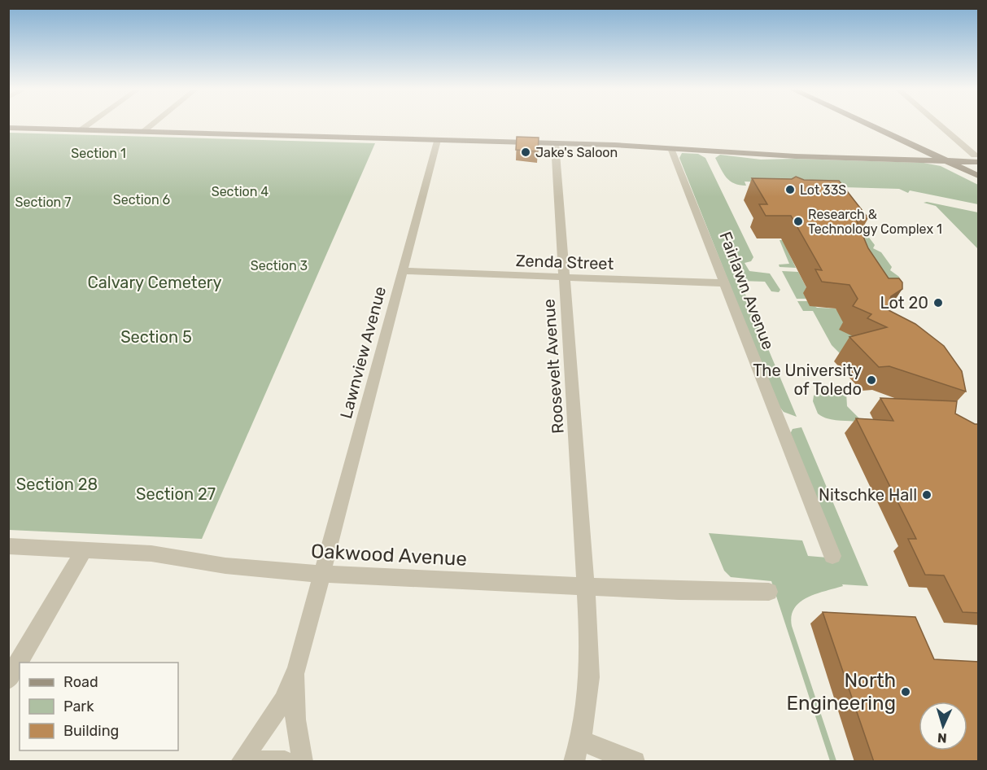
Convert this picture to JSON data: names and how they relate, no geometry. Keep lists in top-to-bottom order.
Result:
{
  "streets": {
    "street": [
      "Zenda Street",
      "Fairlawn Avenue",
      "Lawnview Avenue",
      "Roosevelt Avenue",
      "Oakwood Avenue"
    ]
  },
  "crossings": [
    ["Zenda Street", "Fairlawn Avenue"],
    ["Zenda Street", "Lawnview Avenue"],
    ["Zenda Street", "Roosevelt Avenue"],
    ["Lawnview Avenue", "Oakwood Avenue"],
    ["Roosevelt Avenue", "Oakwood Avenue"]
  ],
  "parks": [
    "Section 1",
    "Section 4",
    "Section 6",
    "Section 7",
    "Section 3",
    "Calvary Cemetery",
    "Section 5",
    "Section 28",
    "Section 27"
  ],
  "places": [
    "Jake's Saloon",
    "Lot 33S",
    "Research & Technology Complex 1",
    "Lot 20",
    "The University of Toledo",
    "Nitschke Hall",
    "North Engineering"
  ],
  "legend": ["Road", "Park", "Building"],
  "north": "bottom"
}
